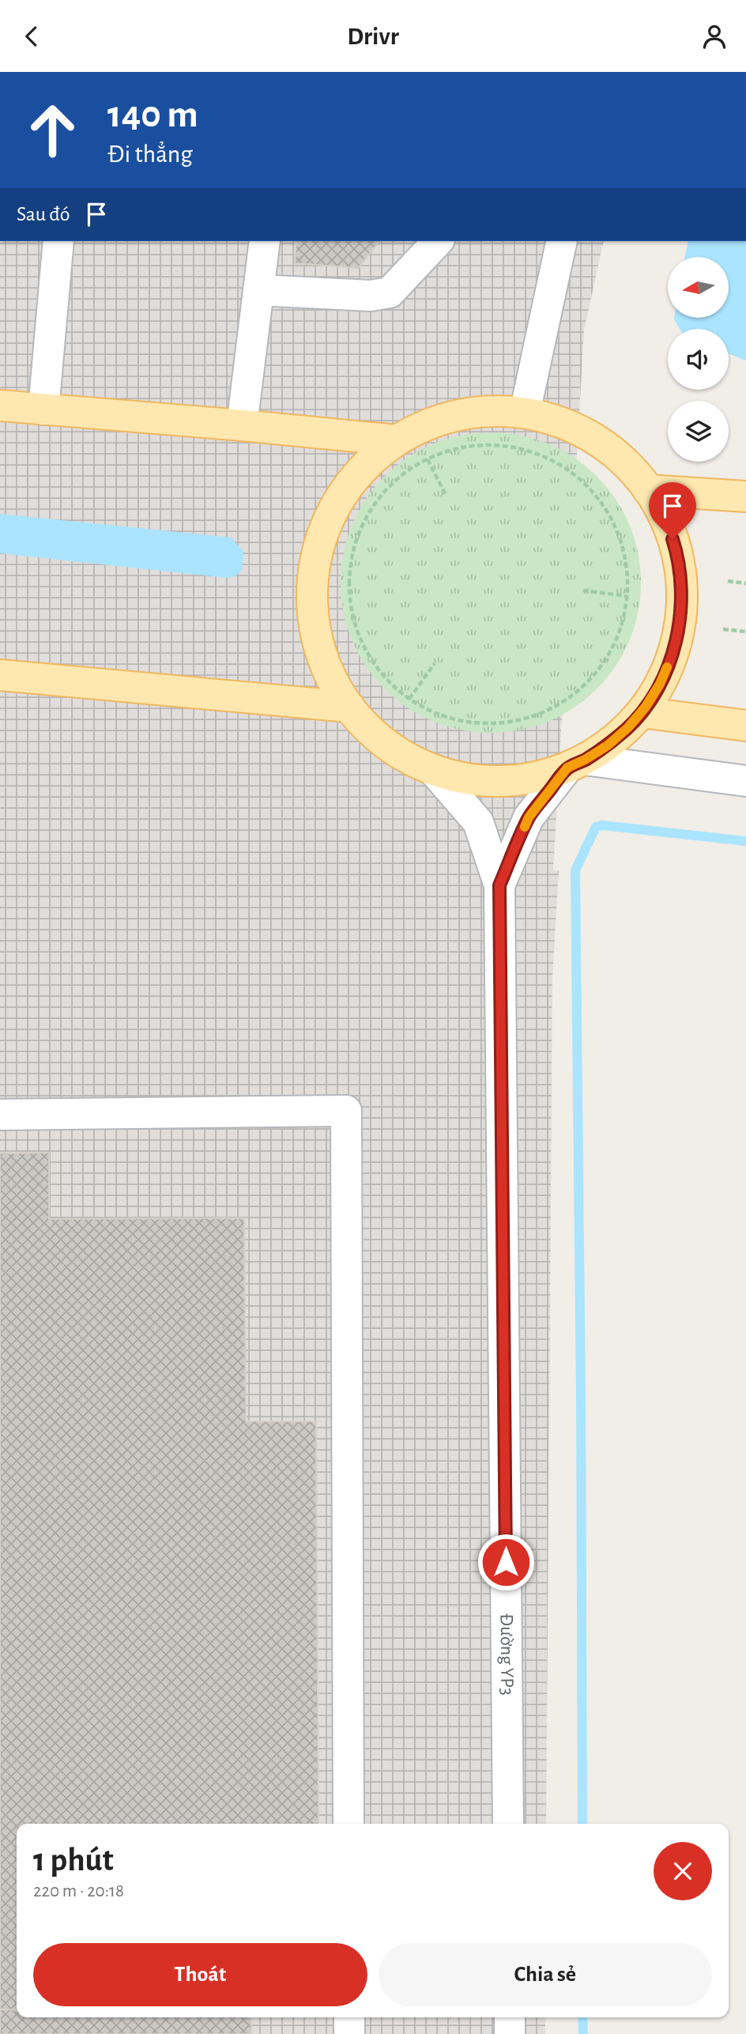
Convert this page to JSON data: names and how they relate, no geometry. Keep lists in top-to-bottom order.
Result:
{
  "streets": {
    "street": ["Đường YP3"]
  },
  "north": "left",
  "page": {
    "header": "Drivr",
    "turn": ["140 m", "Đi thẳng"],
    "then": "Sau đó",
    "heading": ["1 phút", "220 m · 20:18"],
    "buttons": ["Thoát", "Chia sẻ"]
  }
}
